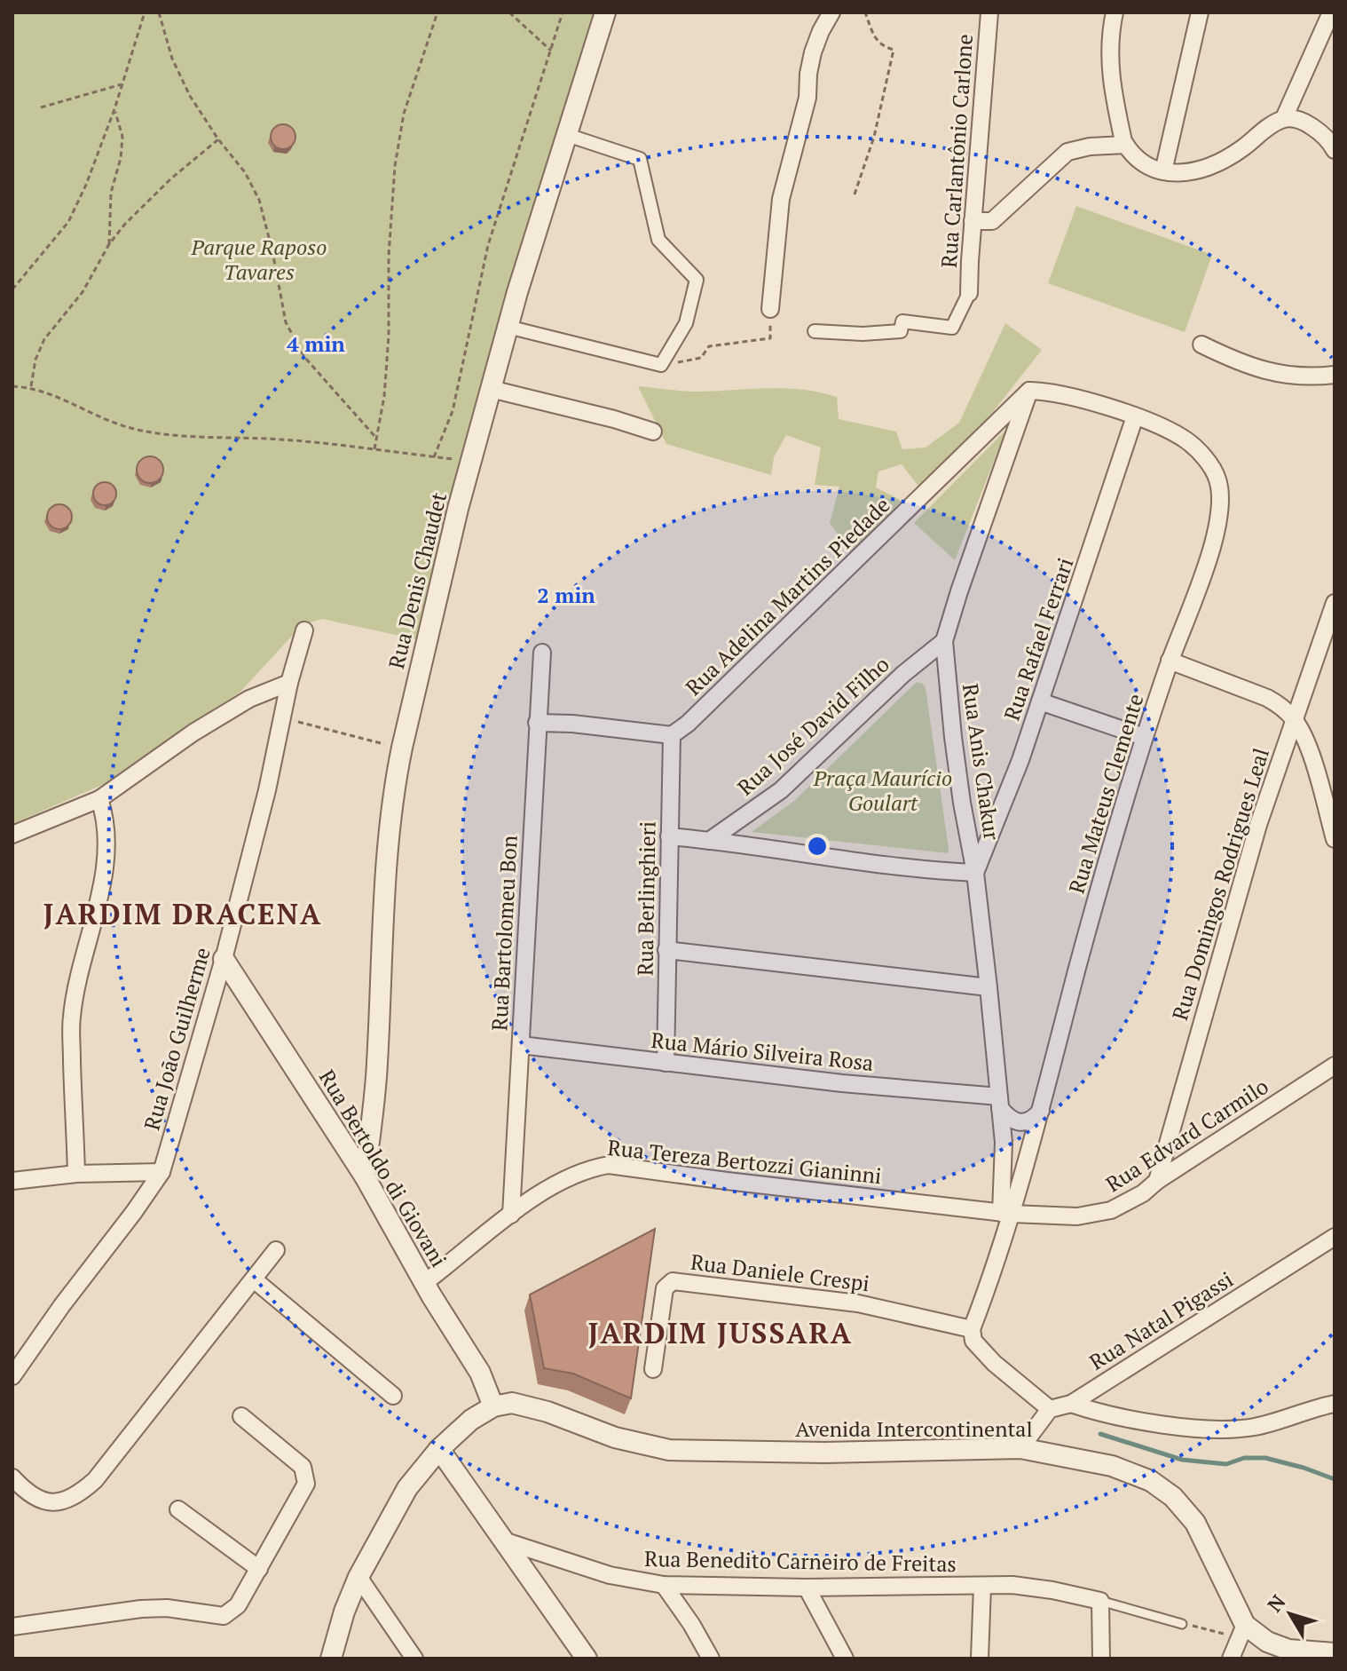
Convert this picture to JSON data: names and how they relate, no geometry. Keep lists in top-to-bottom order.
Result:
{
  "streets": {
    "street": [
      "Rua Carlantônio Carlone",
      "Rua Denis Chaudet",
      "Rua Adelina Martins Piedade",
      "Rua Rafael Ferrari",
      "Rua José David Filho",
      "Rua Anis Chakur",
      "Rua Mateus Clemente",
      "Rua Domingos Rodrigues Leal",
      "Rua Berlinghieri",
      "Rua Bartolomeu Bon",
      "Rua João Guilherme",
      "Rua Mário Silveira Rosa",
      "Rua Edvard Carmilo",
      "Rua Tereza Bertozzi Gianinni",
      "Rua Bertoldo di Giovani",
      "Rua Daniele Crespi",
      "Rua Natal Pigassi",
      "Avenida Intercontinental",
      "Rua Benedito Carneiro de Freitas"
    ]
  },
  "crossings": [
    ["Rua Denis Chaudet", "Rua Bertoldo di Giovani"],
    ["Rua Adelina Martins Piedade", "Rua Anis Chakur"],
    ["Rua Adelina Martins Piedade", "Rua Mateus Clemente"],
    ["Rua Adelina Martins Piedade", "Rua Berlinghieri"],
    ["Rua Rafael Ferrari", "Rua Anis Chakur"],
    ["Rua Rafael Ferrari", "Rua Mateus Clemente"],
    ["Rua José David Filho", "Rua Anis Chakur"],
    ["Rua Anis Chakur", "Rua Mateus Clemente"],
    ["Rua Anis Chakur", "Rua Mário Silveira Rosa"],
    ["Rua Anis Chakur", "Rua Edvard Carmilo"],
    ["Rua Anis Chakur", "Rua Tereza Bertozzi Gianinni"],
    ["Rua Mateus Clemente", "Rua Edvard Carmilo"],
    ["Rua Mateus Clemente", "Rua Tereza Bertozzi Gianinni"],
    ["Rua Mateus Clemente", "Rua Daniele Crespi"],
    ["Rua Domingos Rodrigues Leal", "Rua Edvard Carmilo"],
    ["Rua Berlinghieri", "Rua Mário Silveira Rosa"],
    ["Rua Bartolomeu Bon", "Rua Mário Silveira Rosa"],
    ["Rua Bartolomeu Bon", "Rua Tereza Bertozzi Gianinni"],
    ["Rua João Guilherme", "Rua Bertoldo di Giovani"],
    ["Rua Edvard Carmilo", "Rua Tereza Bertozzi Gianinni"],
    ["Rua Tereza Bertozzi Gianinni", "Rua Bertoldo di Giovani"],
    ["Rua Bertoldo di Giovani", "Avenida Intercontinental"]
  ],
  "districts": ["JARDIM DRACENA", "JARDIM JUSSARA"],
  "parks": ["Parque Raposo Tavares", "Praça Maurício Goulart"],
  "north": "top left",
  "rings": ["4 min", "2 min"]
}
